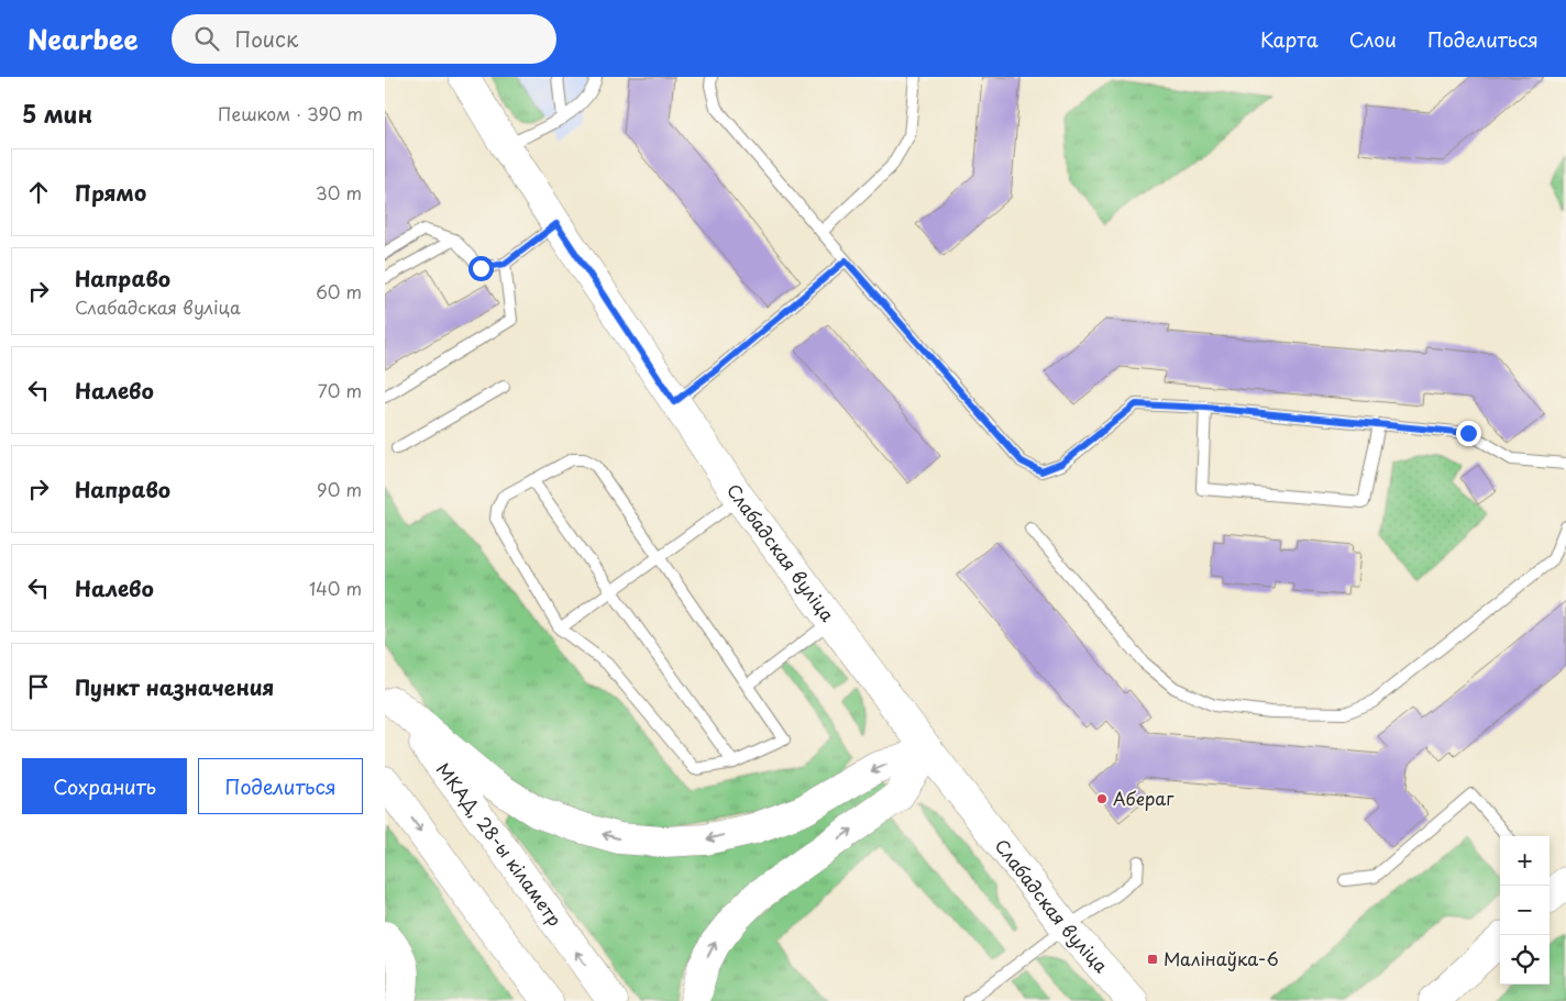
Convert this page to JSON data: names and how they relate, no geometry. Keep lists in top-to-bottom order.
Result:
{
  "streets": {
    "main road": ["Слабадская вуліца", "МКАД, 28-ы кіламетр"]
  },
  "places": {
    "other": ["Абераг"],
    "transit": ["Малінаўка-6"]
  },
  "page": {
    "header": "Nearbee",
    "search": "Поиск",
    "nav": ["Карта", "Слои", "Поделиться"],
    "heading": ["5 мин", "Пешком · 390 m"],
    "list": [
      ["Прямо", "30 m"],
      ["Направо", "Слабадская вуліца", "60 m"],
      ["Налево", "70 m"],
      ["Направо", "90 m"],
      ["Налево", "140 m"],
      "Пункт назначения"
    ],
    "buttons": ["Сохранить", "Поделиться"],
    "map_buttons": ["+", "−"]
  }
}
